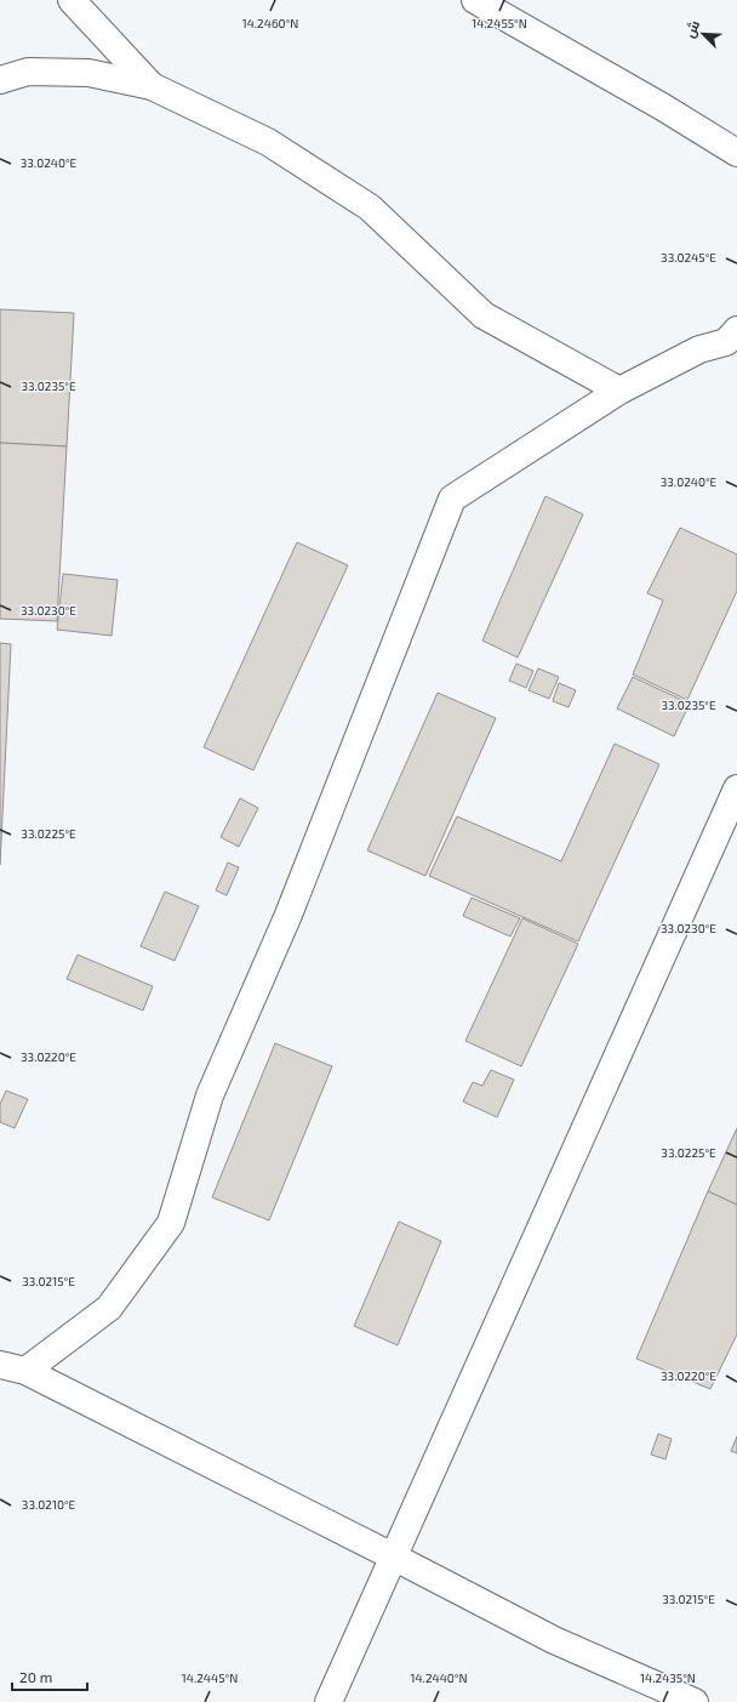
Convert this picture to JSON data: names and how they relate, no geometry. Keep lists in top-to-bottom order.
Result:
{
  "scale_bar": "20 m",
  "north": "top left",
  "coordinates": [
    "14.2460°N",
    "14.2455°N",
    "33.0240°E",
    "33.0245°E",
    "33.0235°E",
    "33.0230°E",
    "33.0225°E",
    "33.0220°E",
    "33.0215°E",
    "33.0210°E",
    "14.2445°N",
    "14.2440°N",
    "14.2435°N"
  ]
}
